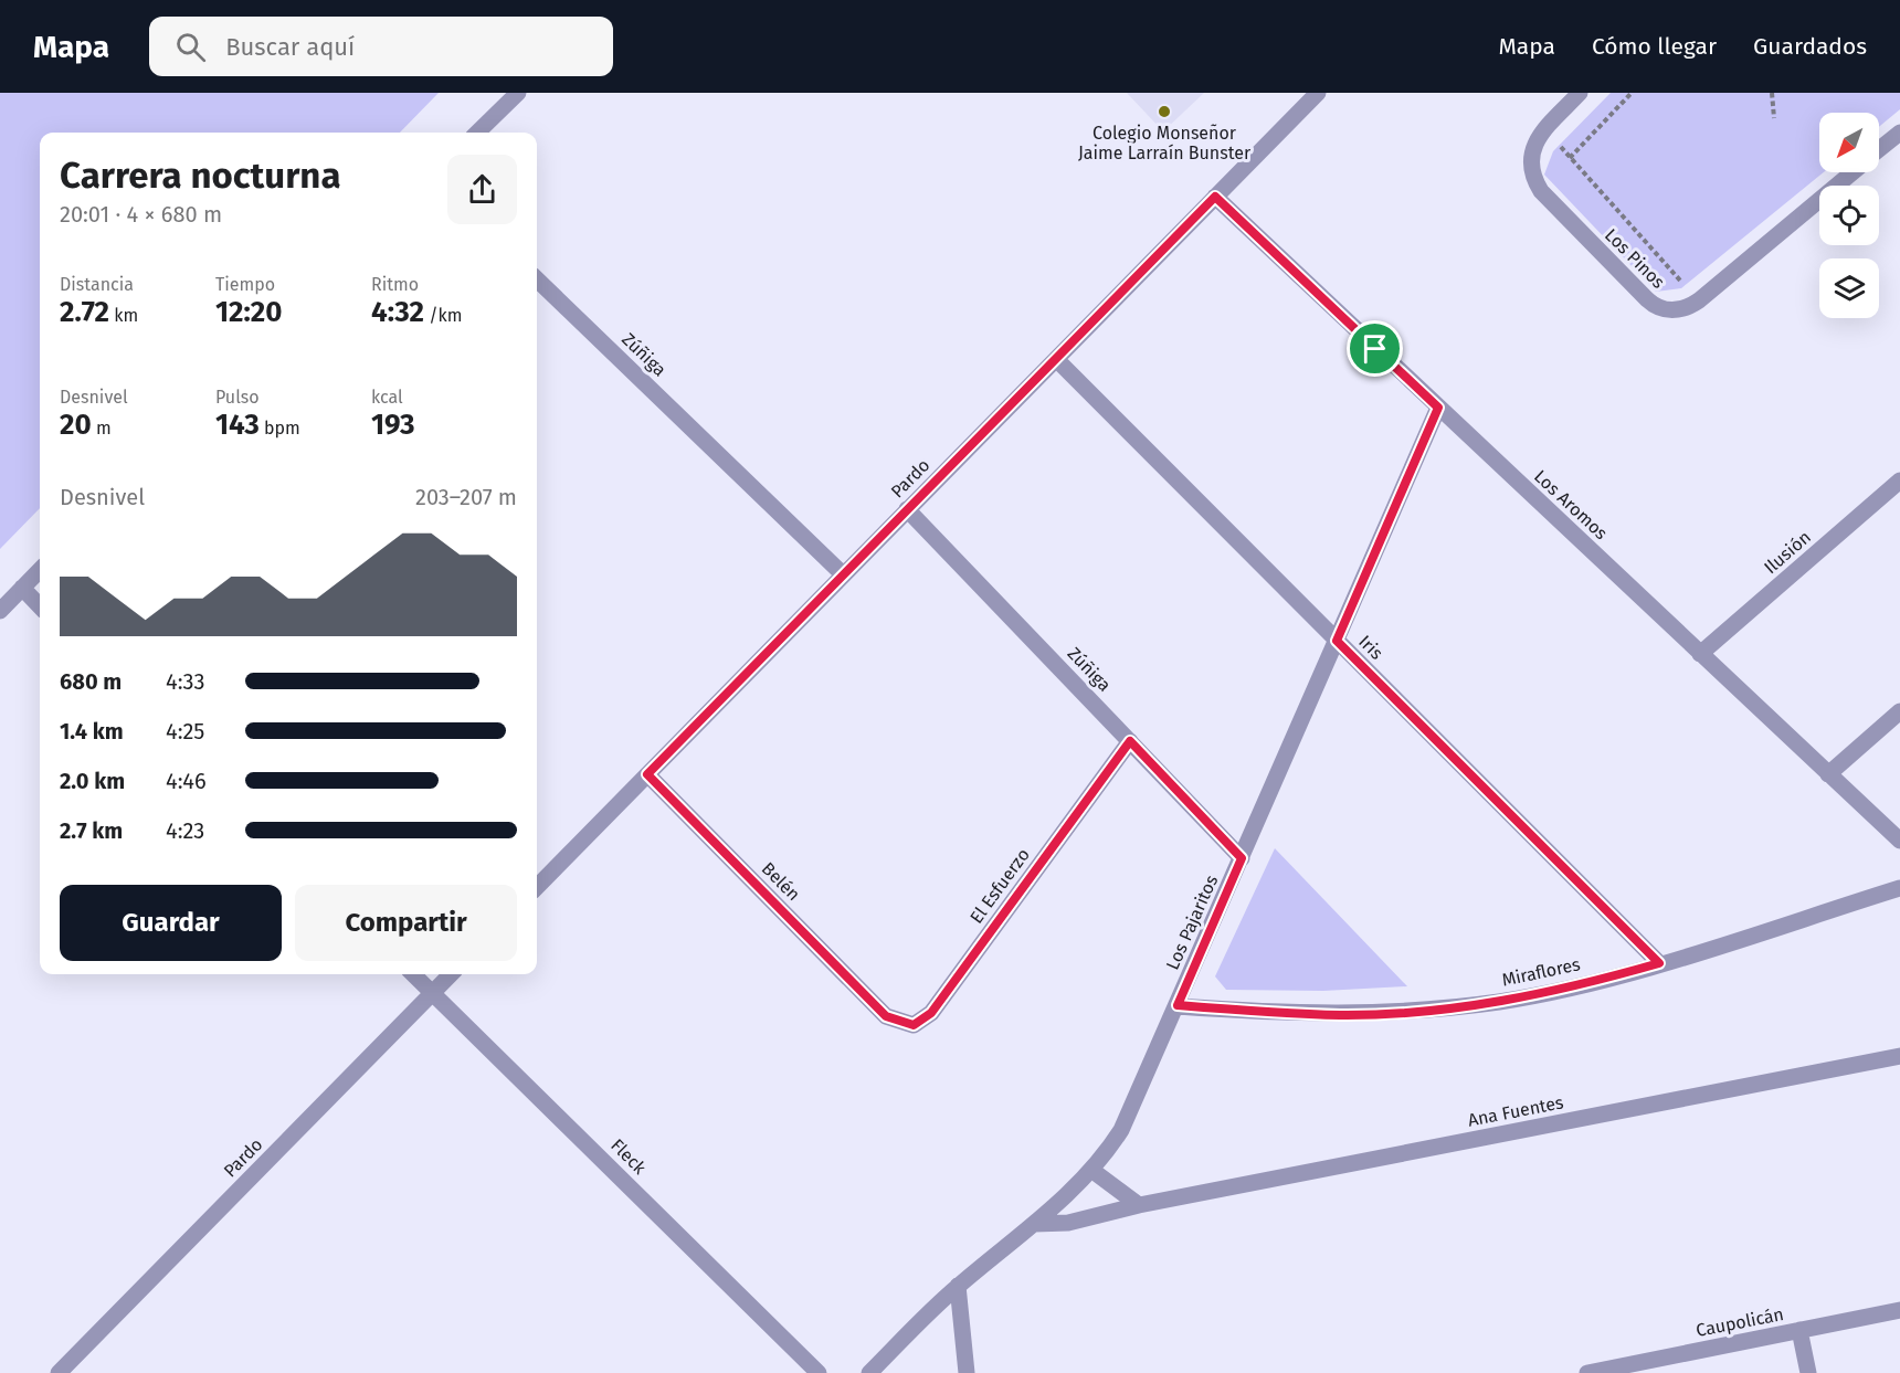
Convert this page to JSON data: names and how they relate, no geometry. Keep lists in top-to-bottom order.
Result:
{
  "streets": {
    "street": [
      "Los Pinos",
      "Zúñiga",
      "Pardo",
      "Los Aromos",
      "Ilusión",
      "Iris",
      "Belén",
      "El Esfuerzo",
      "Los Pajaritos",
      "Miraflores",
      "Ana Fuentes",
      "Fleck",
      "Caupolicán"
    ]
  },
  "crossings": [
    ["Zúñiga", "Pardo"],
    ["Zúñiga", "El Esfuerzo"],
    ["Zúñiga", "Los Pajaritos"],
    ["Pardo", "Los Aromos"],
    ["Pardo", "Iris"],
    ["Pardo", "Belén"],
    ["Pardo", "Fleck"],
    ["Los Aromos", "Ilusión"],
    ["Los Aromos", "Los Pajaritos"],
    ["Iris", "Los Pajaritos"],
    ["Iris", "Miraflores"],
    ["Belén", "El Esfuerzo"],
    ["Los Pajaritos", "Miraflores"],
    ["Los Pajaritos", "Ana Fuentes"]
  ],
  "places": ["Colegio Monseñor Jaime Larraín Bunster"],
  "north": "bottom left",
  "page": {
    "header": "Mapa",
    "search": "Buscar aquí",
    "nav": ["Mapa", "Cómo llegar", "Guardados"],
    "heading": ["Carrera nocturna", "20:01 · 4 × 680 m"],
    "stats": [
      ["Distancia", "2.72 km"],
      ["Tiempo", "12:20"],
      ["Ritmo", "4:32 /km"],
      ["Desnivel", "20 m"],
      ["Pulso", "143 bpm"],
      ["kcal", "193"]
    ],
    "chart": ["Desnivel", "203–207 m"],
    "list": [
      {
        "name": "680 m",
        "note": "4:33"
      },
      {
        "name": "1.4 km",
        "note": "4:25"
      },
      {
        "name": "2.0 km",
        "note": "4:46"
      },
      {
        "name": "2.7 km",
        "note": "4:23"
      }
    ],
    "buttons": ["Guardar", "Compartir"]
  }
}
